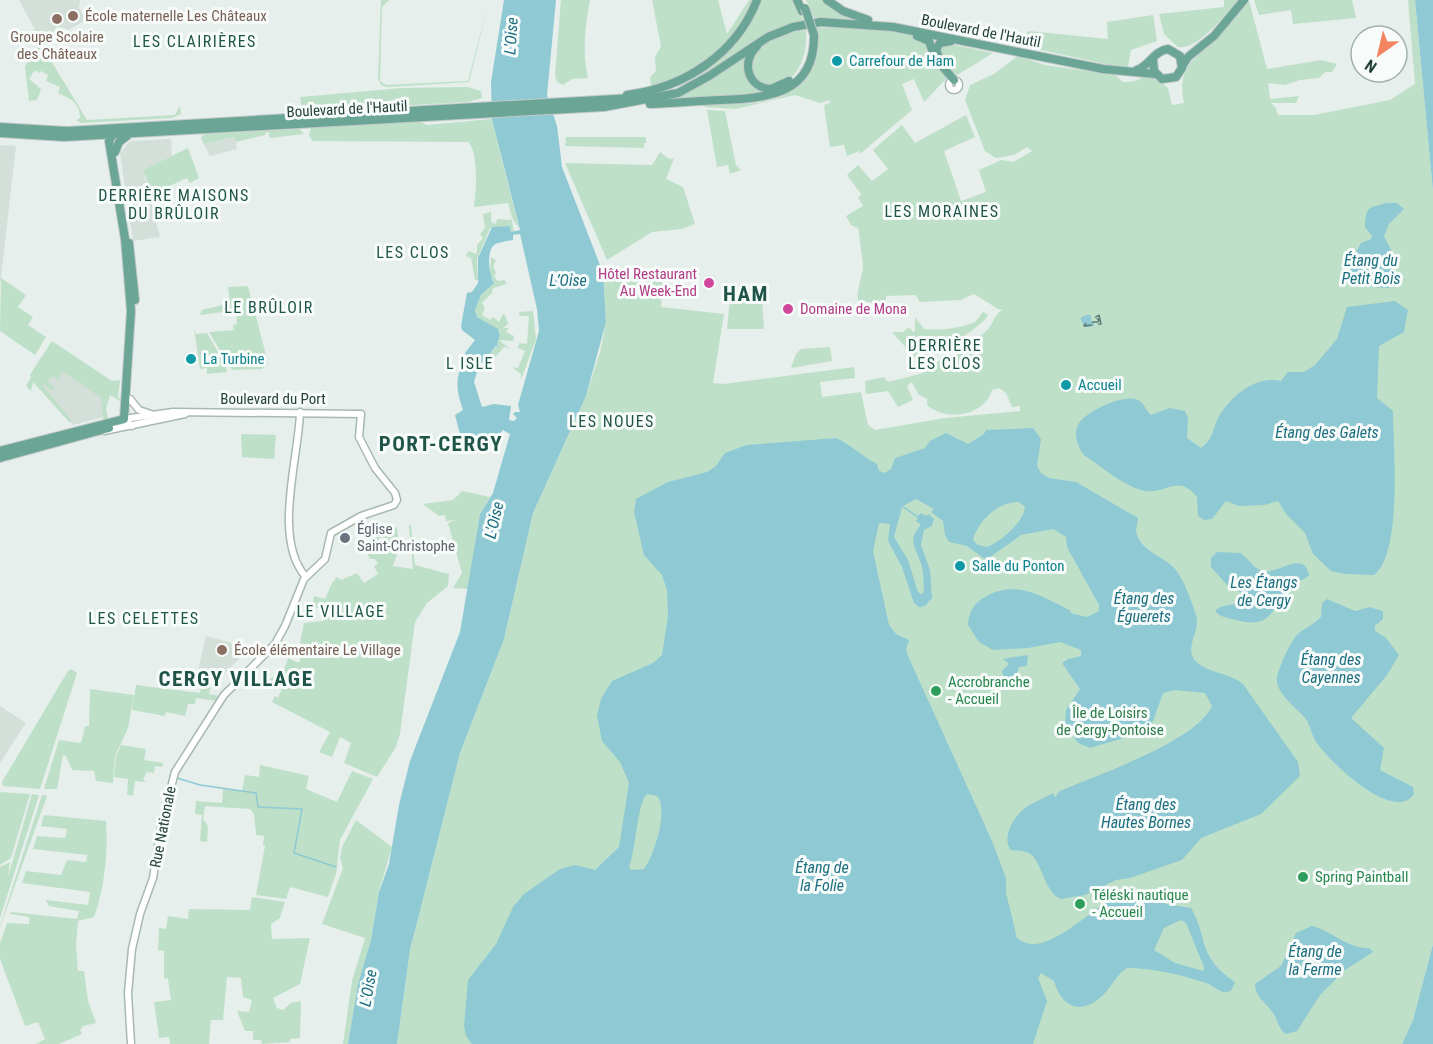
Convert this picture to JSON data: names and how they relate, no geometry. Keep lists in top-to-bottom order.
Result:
{
  "streets": {
    "main road": ["Boulevard de l'Hautil", "Boulevard du Port"],
    "street": ["Rue Nationale"]
  },
  "crossings": [
    ["Boulevard du Port", "Rue Nationale"]
  ],
  "districts": [
    "LES CLAIRIÈRES",
    "DERRIÈRE MAISONS DU BRÛLOIR",
    "LES MORAINES",
    "LES CLOS",
    "HAM",
    "LE BRÛLOIR",
    "DERRIÈRE LES CLOS",
    "L ISLE",
    "LES NOUES",
    "PORT-CERGY",
    "LE VILLAGE",
    "LES CELETTES",
    "CERGY VILLAGE"
  ],
  "water": [
    "L'Oise",
    "Étang du Petit Bois",
    "L’Oise",
    "Étang des Galets",
    "Les Étangs de Cergy",
    "Étang des Éguerets",
    "Étang des Cayennes",
    "Étang des Hautes Bornes",
    "Étang de la Folie",
    "Étang de la Ferme"
  ],
  "parks": ["Île de Loisirs de Cergy-Pontoise"],
  "places": [
    "École maternelle Les Châteaux",
    "Groupe Scolaire des Châteaux",
    "Carrefour de Ham",
    "Hôtel Restaurant Au Week-End",
    "Domaine de Mona",
    "La Turbine",
    "Accueil",
    "Église Saint-Christophe",
    "Salle du Ponton",
    "École élémentaire Le Village",
    "Accrobranche - Accueil",
    "Spring Paintball",
    "Téléski nautique - Accueil"
  ],
  "north": "bottom left"
}
